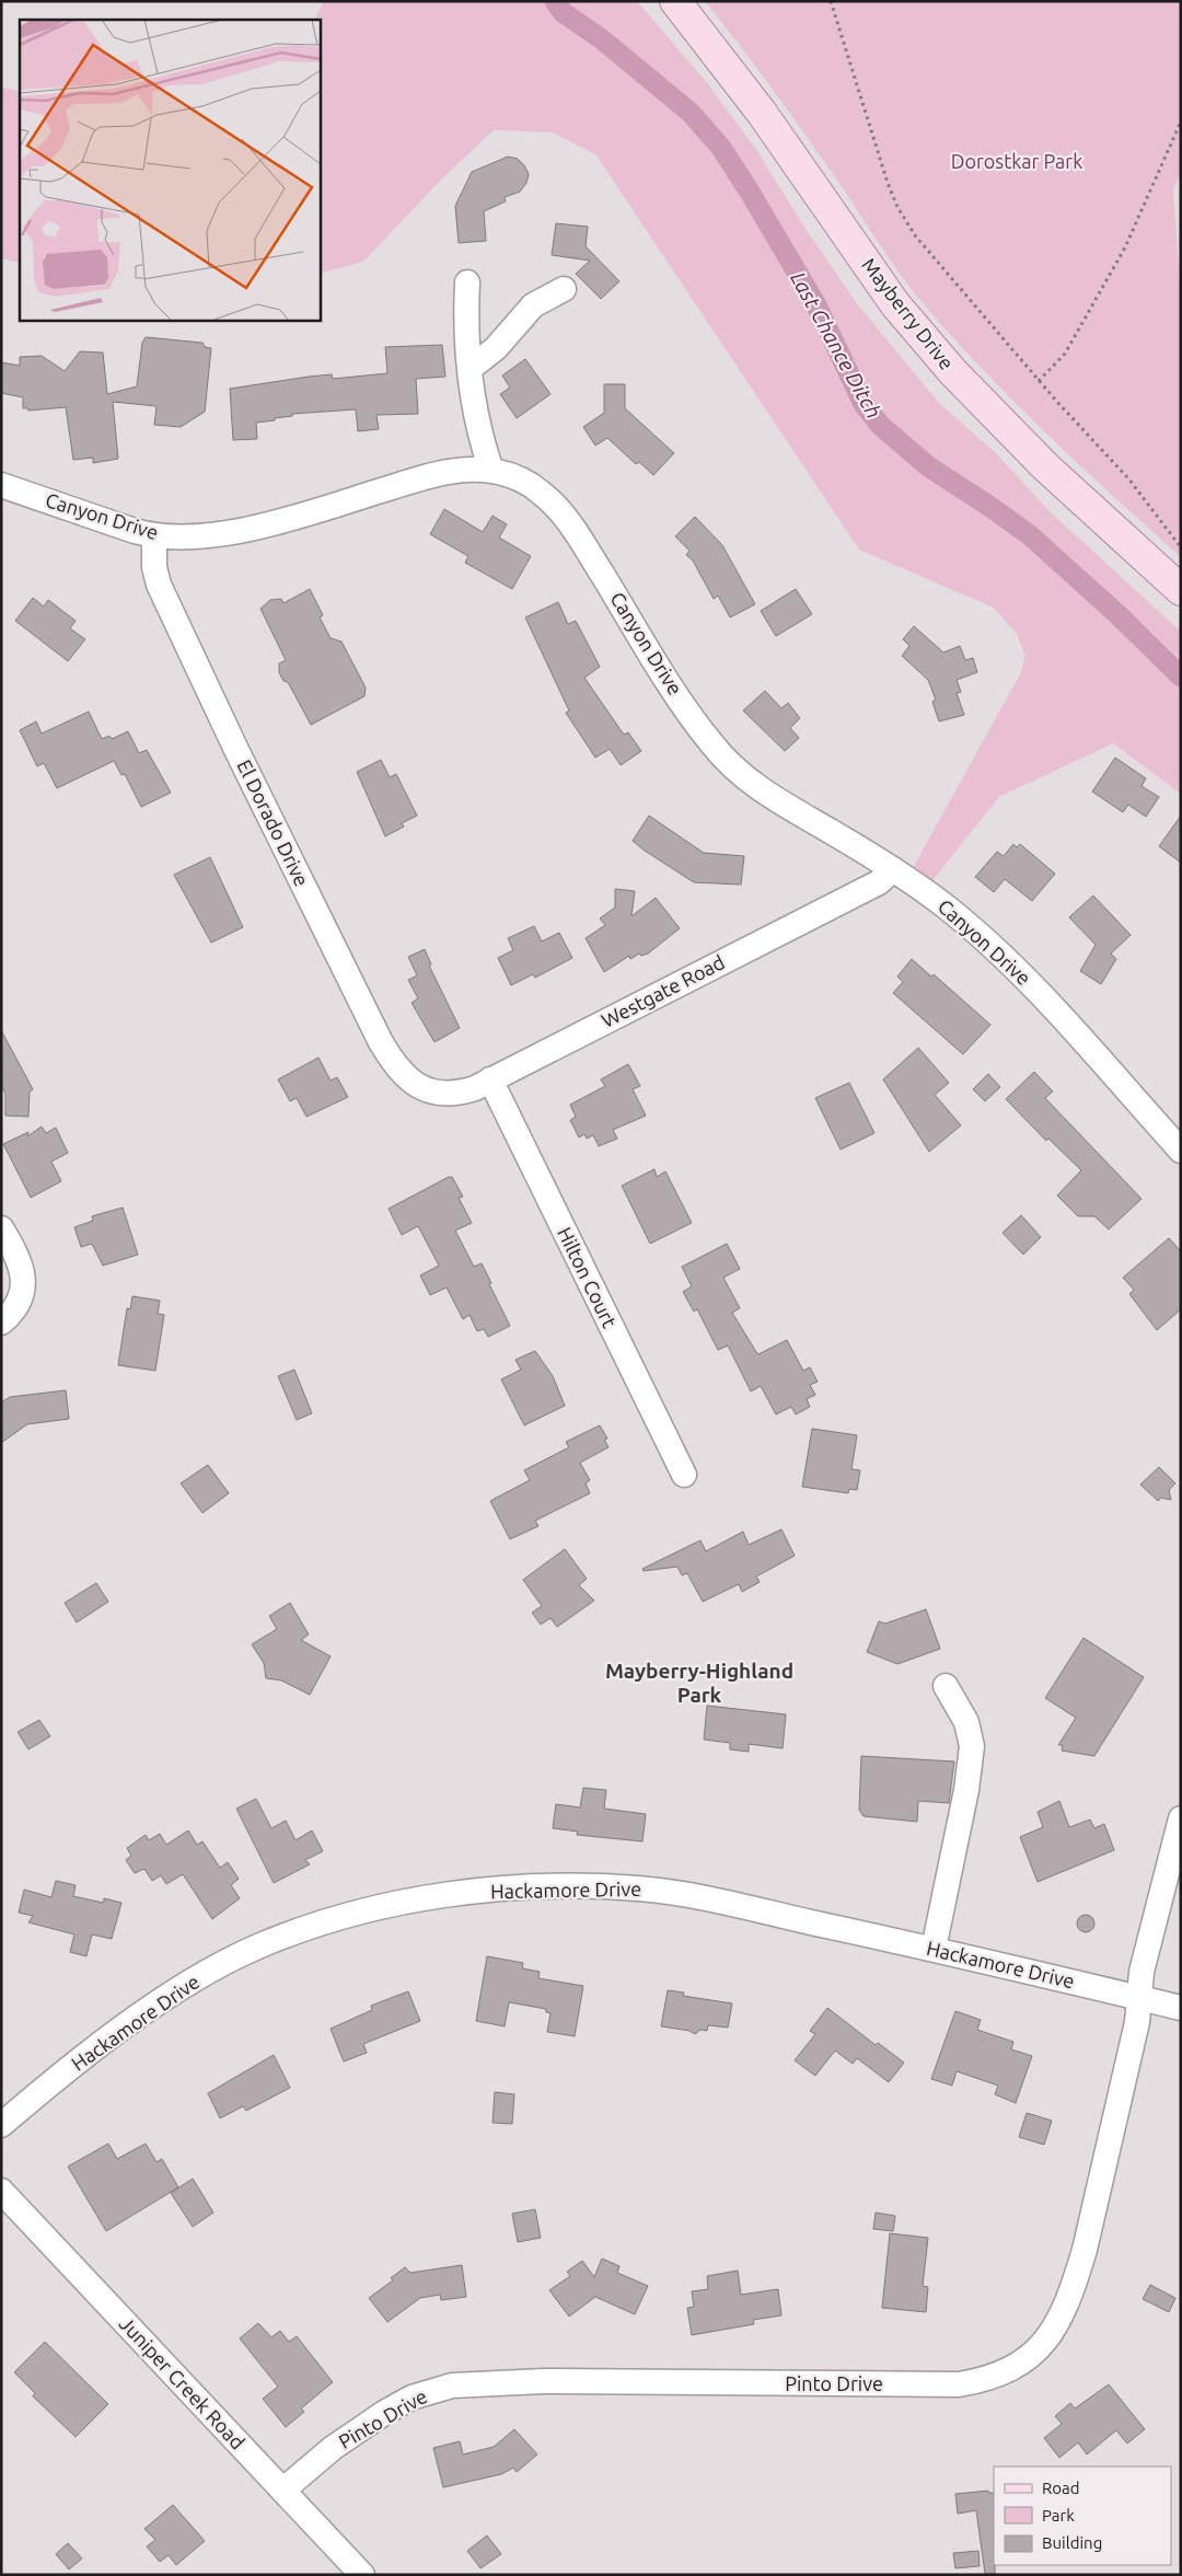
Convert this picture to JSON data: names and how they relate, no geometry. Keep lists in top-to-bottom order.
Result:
{
  "streets": {
    "main road": ["Mayberry Drive"],
    "street": [
      "Canyon Drive",
      "El Dorado Drive",
      "Westgate Road",
      "Hilton Court",
      "Hackamore Drive",
      "Juniper Creek Road",
      "Pinto Drive"
    ]
  },
  "crossings": [
    ["Canyon Drive", "El Dorado Drive"],
    ["Canyon Drive", "Westgate Road"],
    ["El Dorado Drive", "Westgate Road"],
    ["Westgate Road", "Hilton Court"],
    ["Hackamore Drive", "Pinto Drive"],
    ["Juniper Creek Road", "Pinto Drive"]
  ],
  "districts": ["Mayberry-Highland Park"],
  "water": ["Last Chance Ditch"],
  "parks": ["Dorostkar Park"],
  "legend": ["Road", "Park", "Building"]
}
